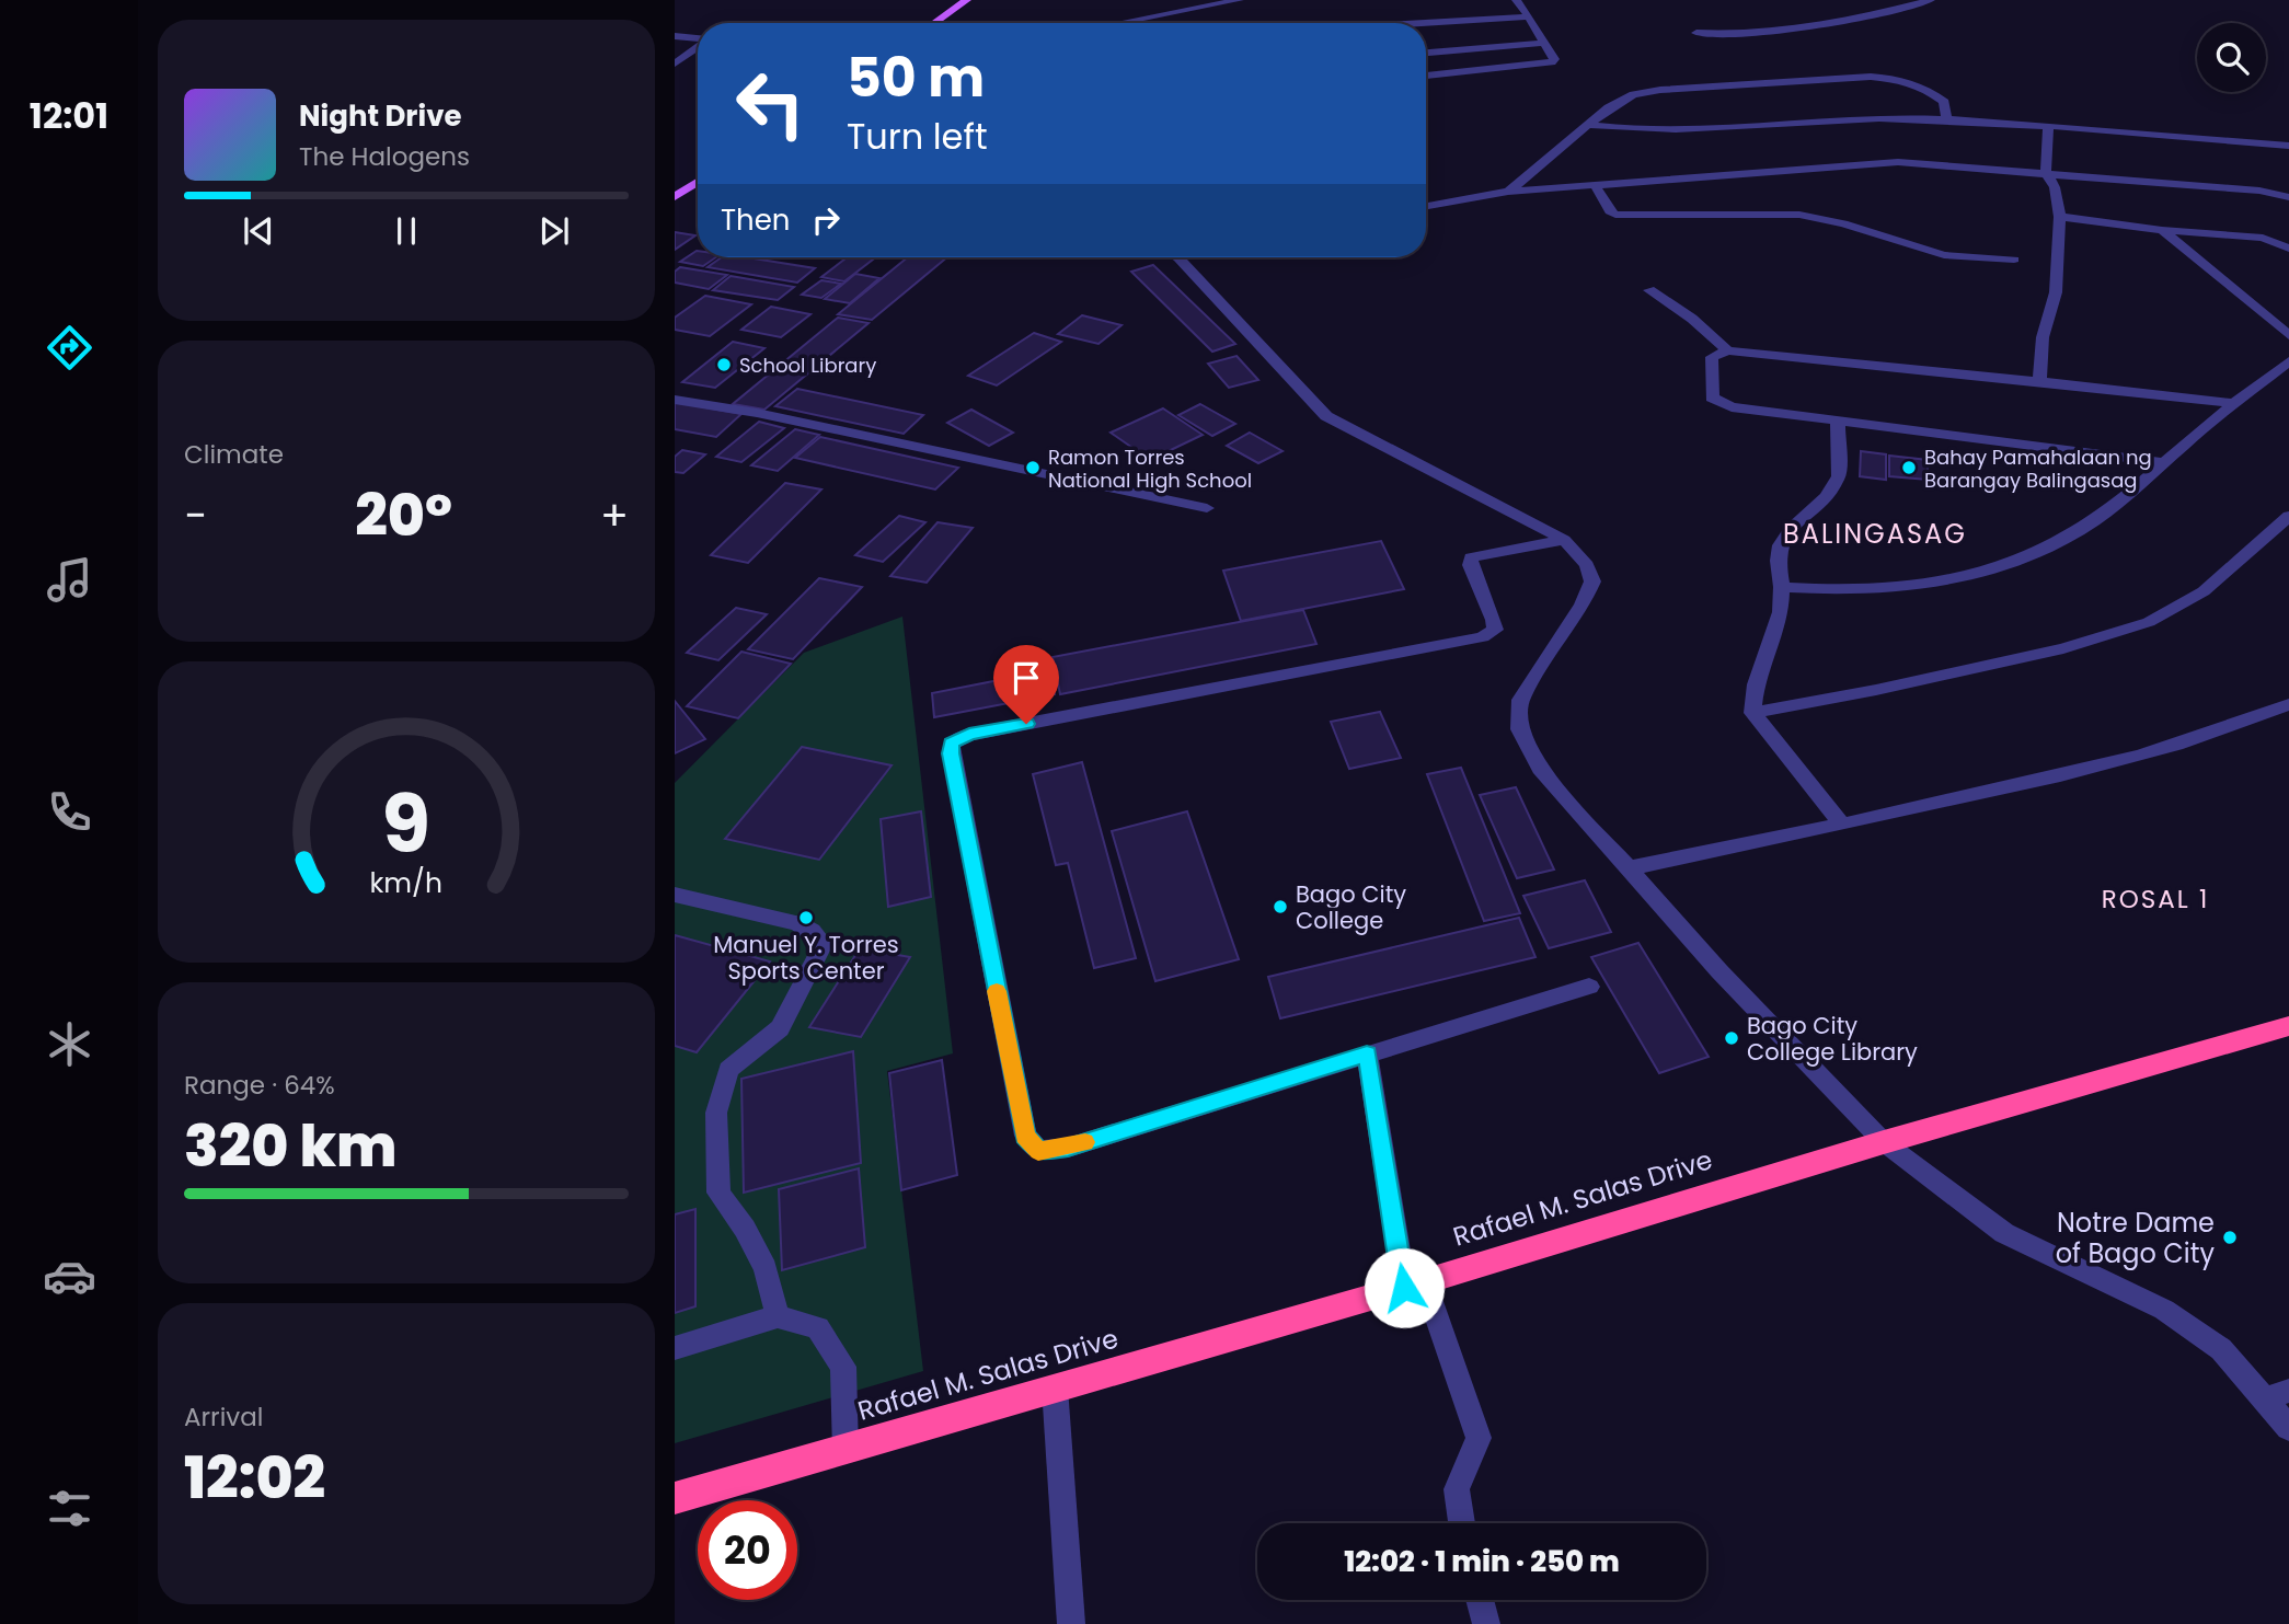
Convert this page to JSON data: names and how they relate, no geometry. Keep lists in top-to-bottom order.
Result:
{
  "streets": {
    "highway": ["Rafael M. Salas Drive"]
  },
  "districts": ["BALINGASAG", "ROSAL 1"],
  "places": [
    "School Library",
    "Ramon Torres National High School",
    "Bahay Pamahalaan ng Barangay Balingasag",
    "Bago City College",
    "Manuel Y. Torres Sports Center",
    "Bago City College Library",
    "Notre Dame of Bago City"
  ],
  "page": {
    "tabs": "12:01",
    "turn": ["50 m", "Turn left"],
    "song": ["Night Drive", "The Halogens"],
    "then": "Then",
    "tile": [
      "Climate",
      ["Range · 64%", "320 km"],
      ["Arrival", "12:02"]
    ],
    "heat": ["−", "20°", "+"],
    "limit": "20",
    "trip": "12:02 · 1 min · 250 m",
    "gauge": ["9", "km/h"]
  }
}
